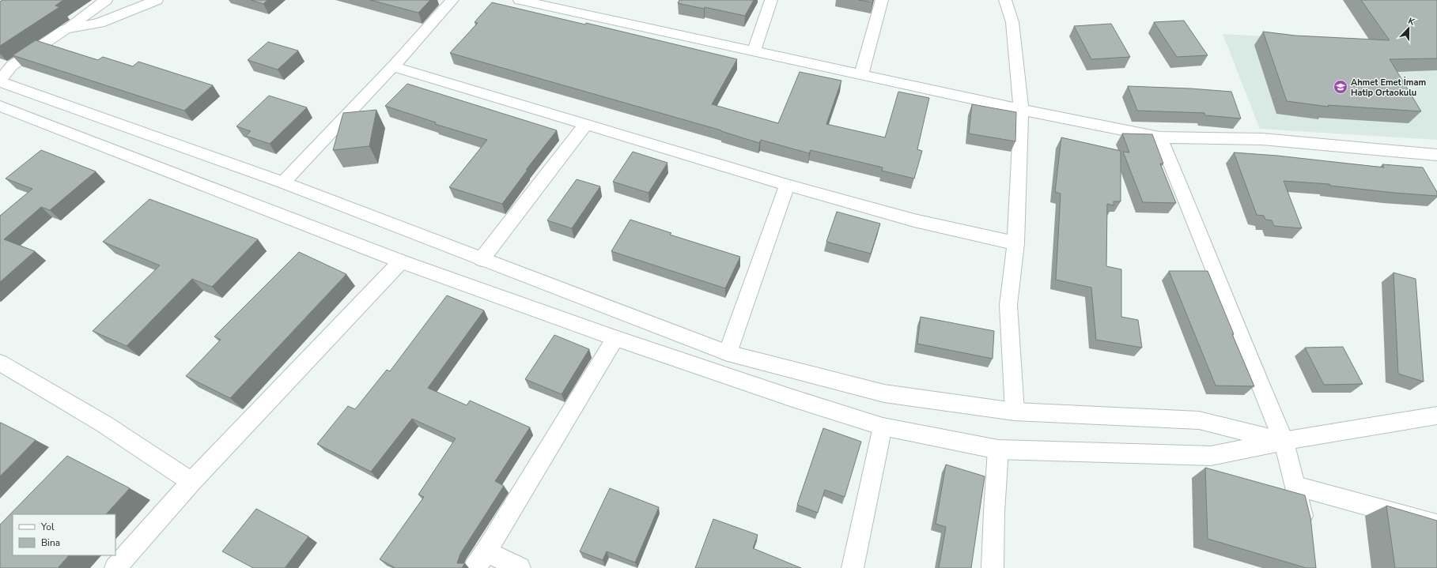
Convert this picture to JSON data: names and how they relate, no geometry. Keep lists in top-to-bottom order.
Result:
{
  "places": {
    "school or university": ["Ahmet Emet İmam Hatip Ortaokulu"]
  },
  "legend": ["Yol", "Bina"],
  "north": "top"
}
